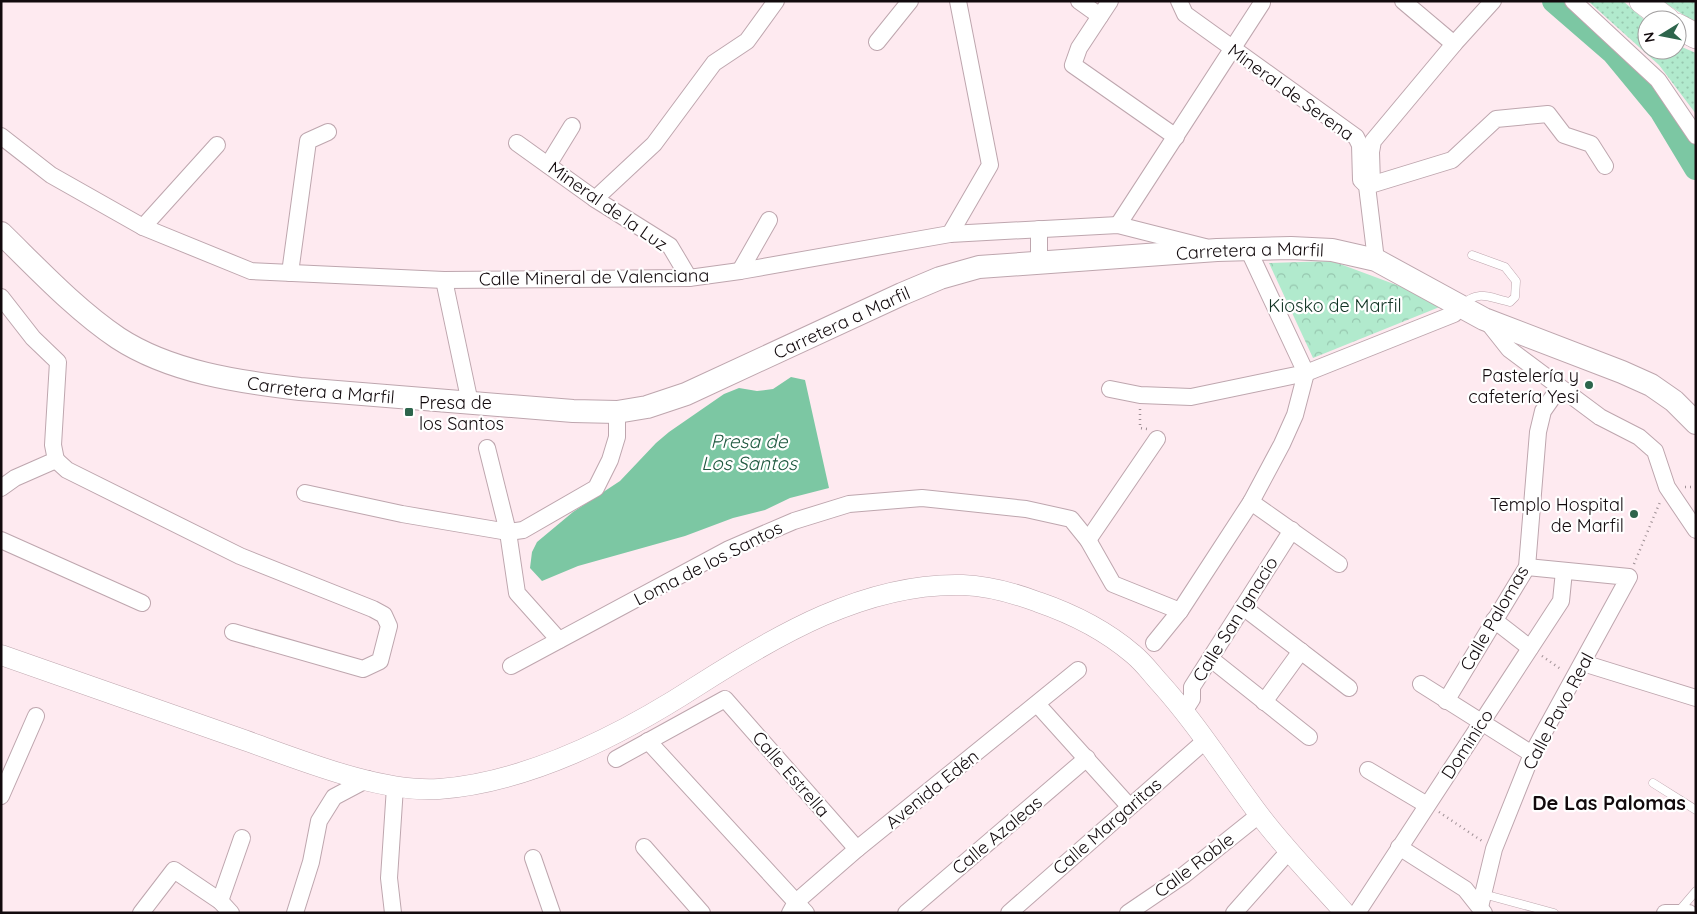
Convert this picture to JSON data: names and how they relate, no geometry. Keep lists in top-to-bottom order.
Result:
{
  "streets": {
    "main road": ["Carretera a Marfil"],
    "street": [
      "Mineral de Serena",
      "Mineral de la Luz",
      "Calle Mineral de Valenciana",
      "Loma de los Santos",
      "Calle Palomas",
      "Calle San Ignacio",
      "Calle Pavo Real",
      "Dominico",
      "Calle Estrella",
      "Avenida Edén",
      "Calle Margaritas",
      "Calle Azaleas",
      "Calle Roble"
    ]
  },
  "crossings": [
    ["Mineral de Serena", "Carretera a Marfil"],
    ["Mineral de la Luz", "Calle Mineral de Valenciana"],
    ["Carretera a Marfil", "Calle Mineral de Valenciana"],
    ["Calle Estrella", "Avenida Edén"]
  ],
  "districts": ["De Las Palomas"],
  "water": ["Presa de Los Santos"],
  "parks": ["Kiosko de Marfil"],
  "places": {
    "other": ["Pastelería y cafetería Yesi", "Templo Hospital de Marfil"],
    "transit": ["Presa de los Santos"]
  },
  "north": "left"
}
